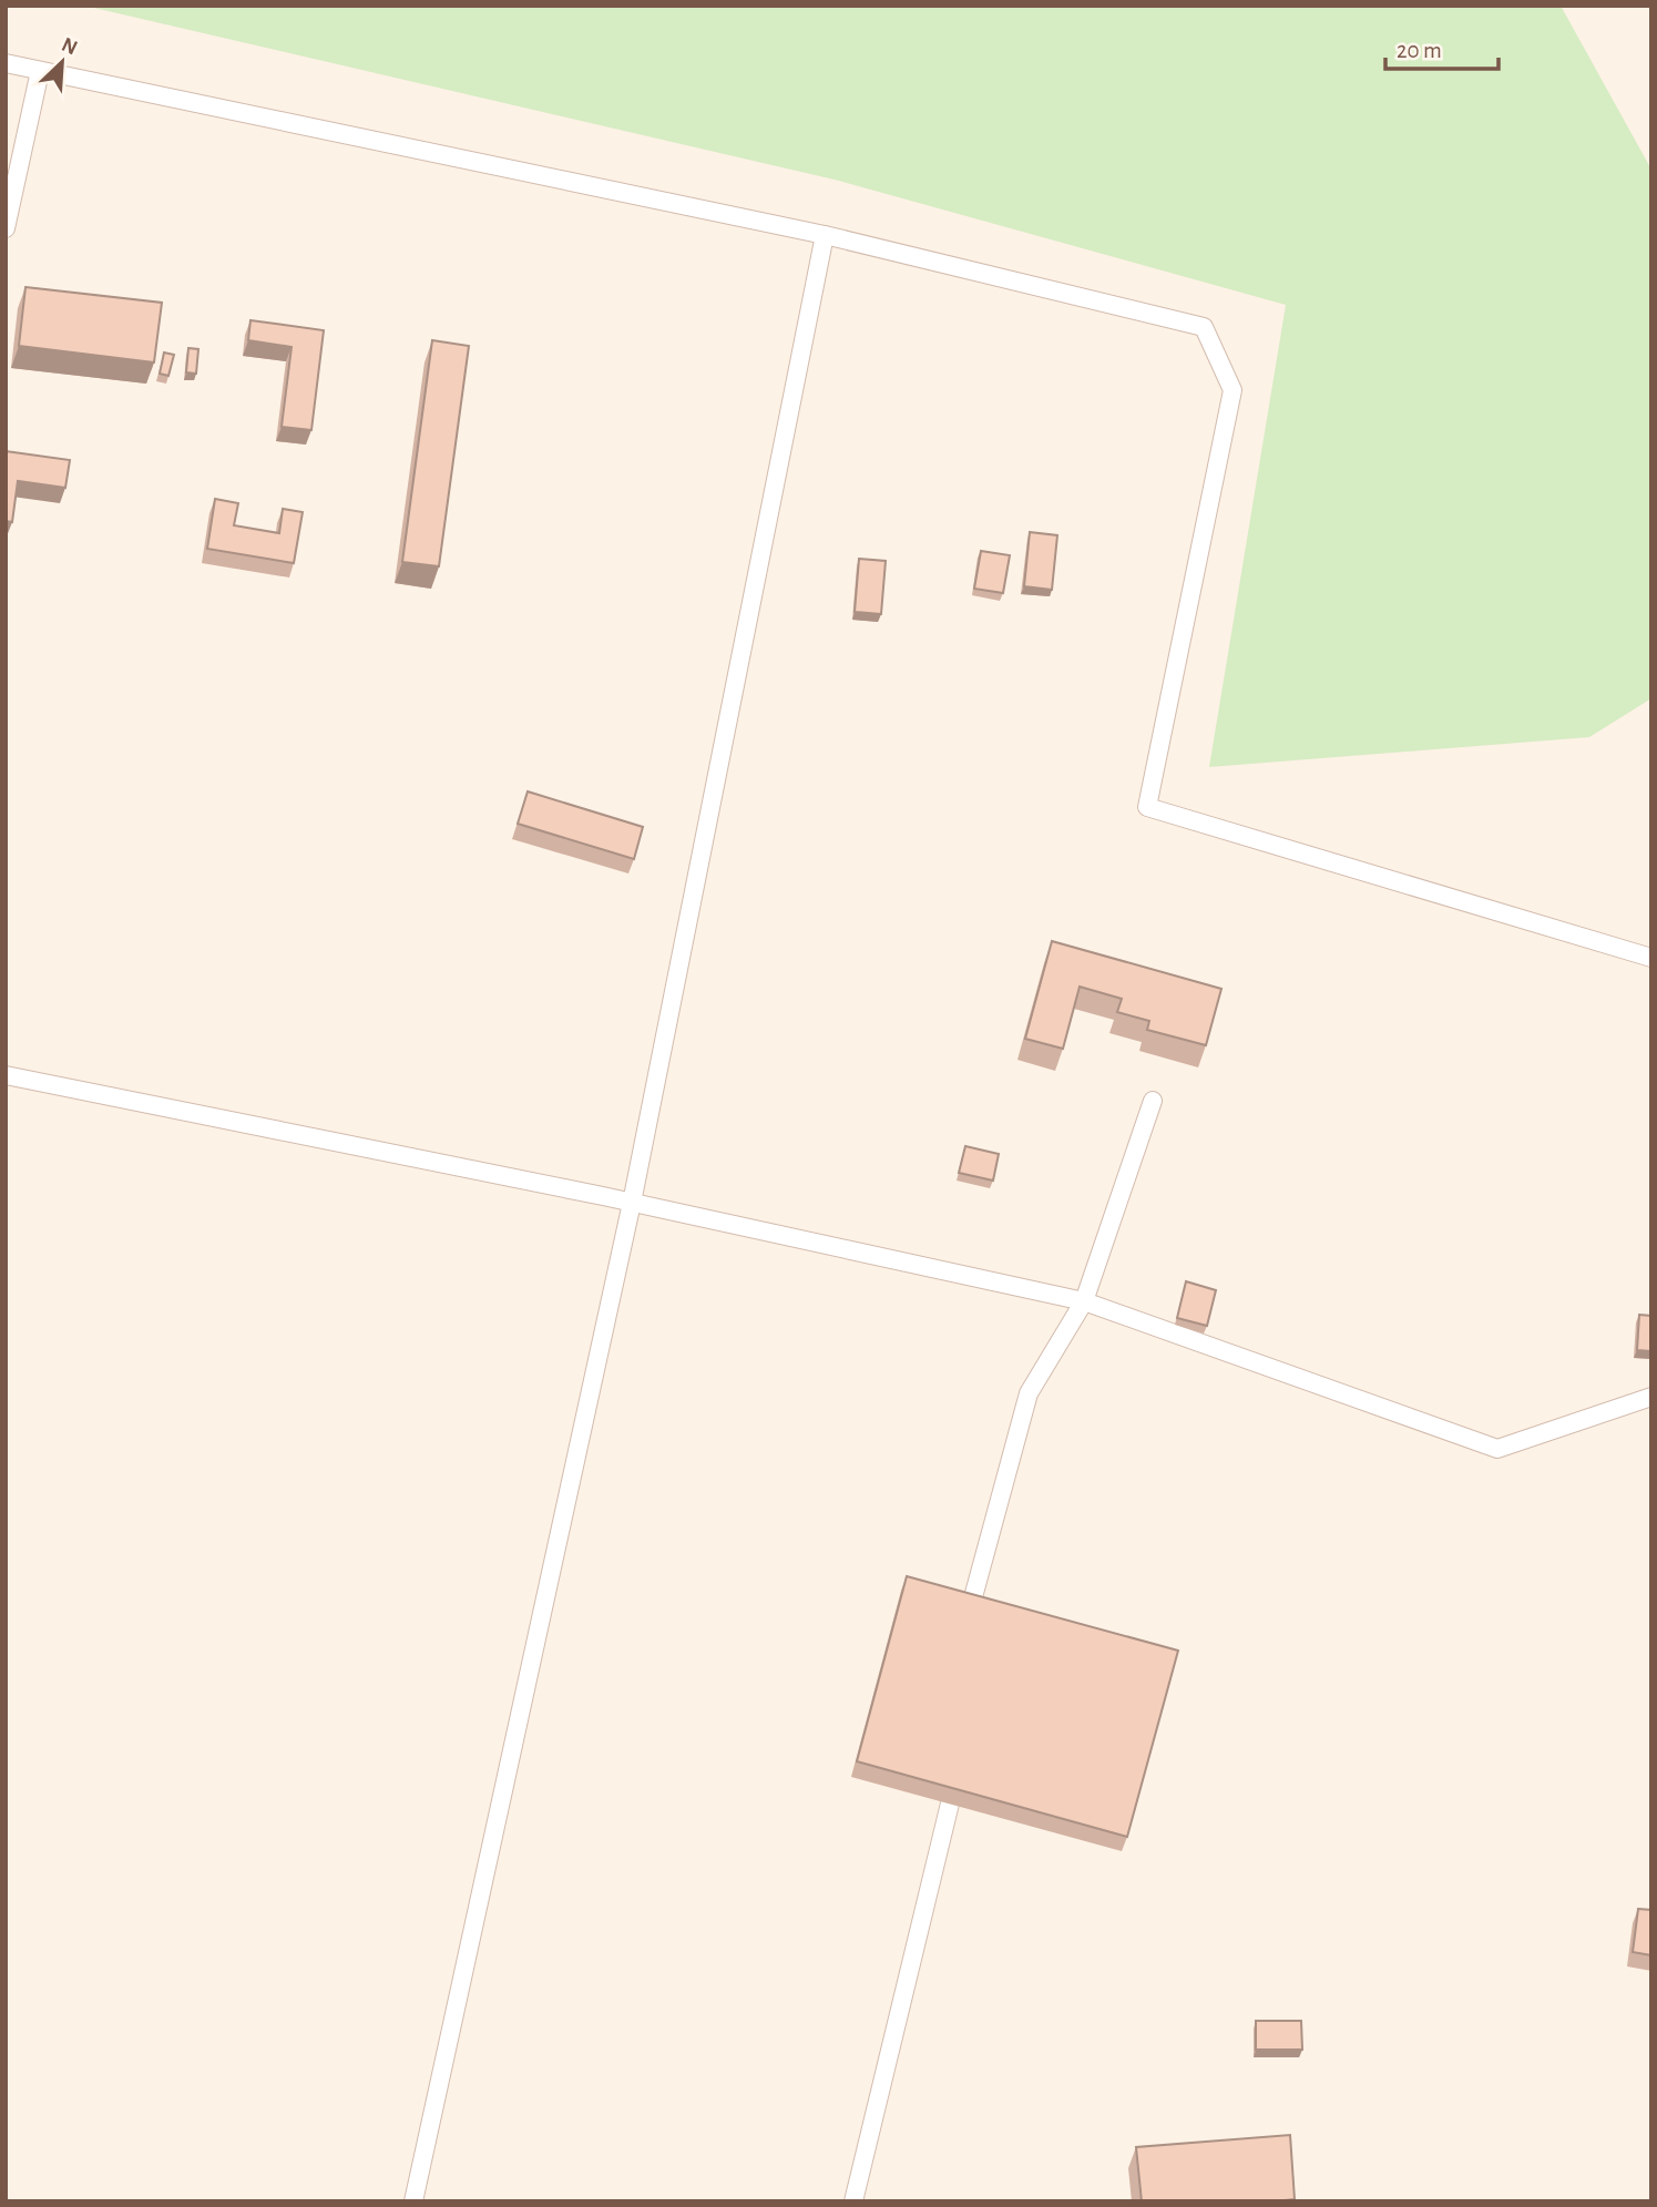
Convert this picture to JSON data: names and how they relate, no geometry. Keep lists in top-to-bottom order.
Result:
{
  "scale_bar": "20 m",
  "north": "top right"
}
